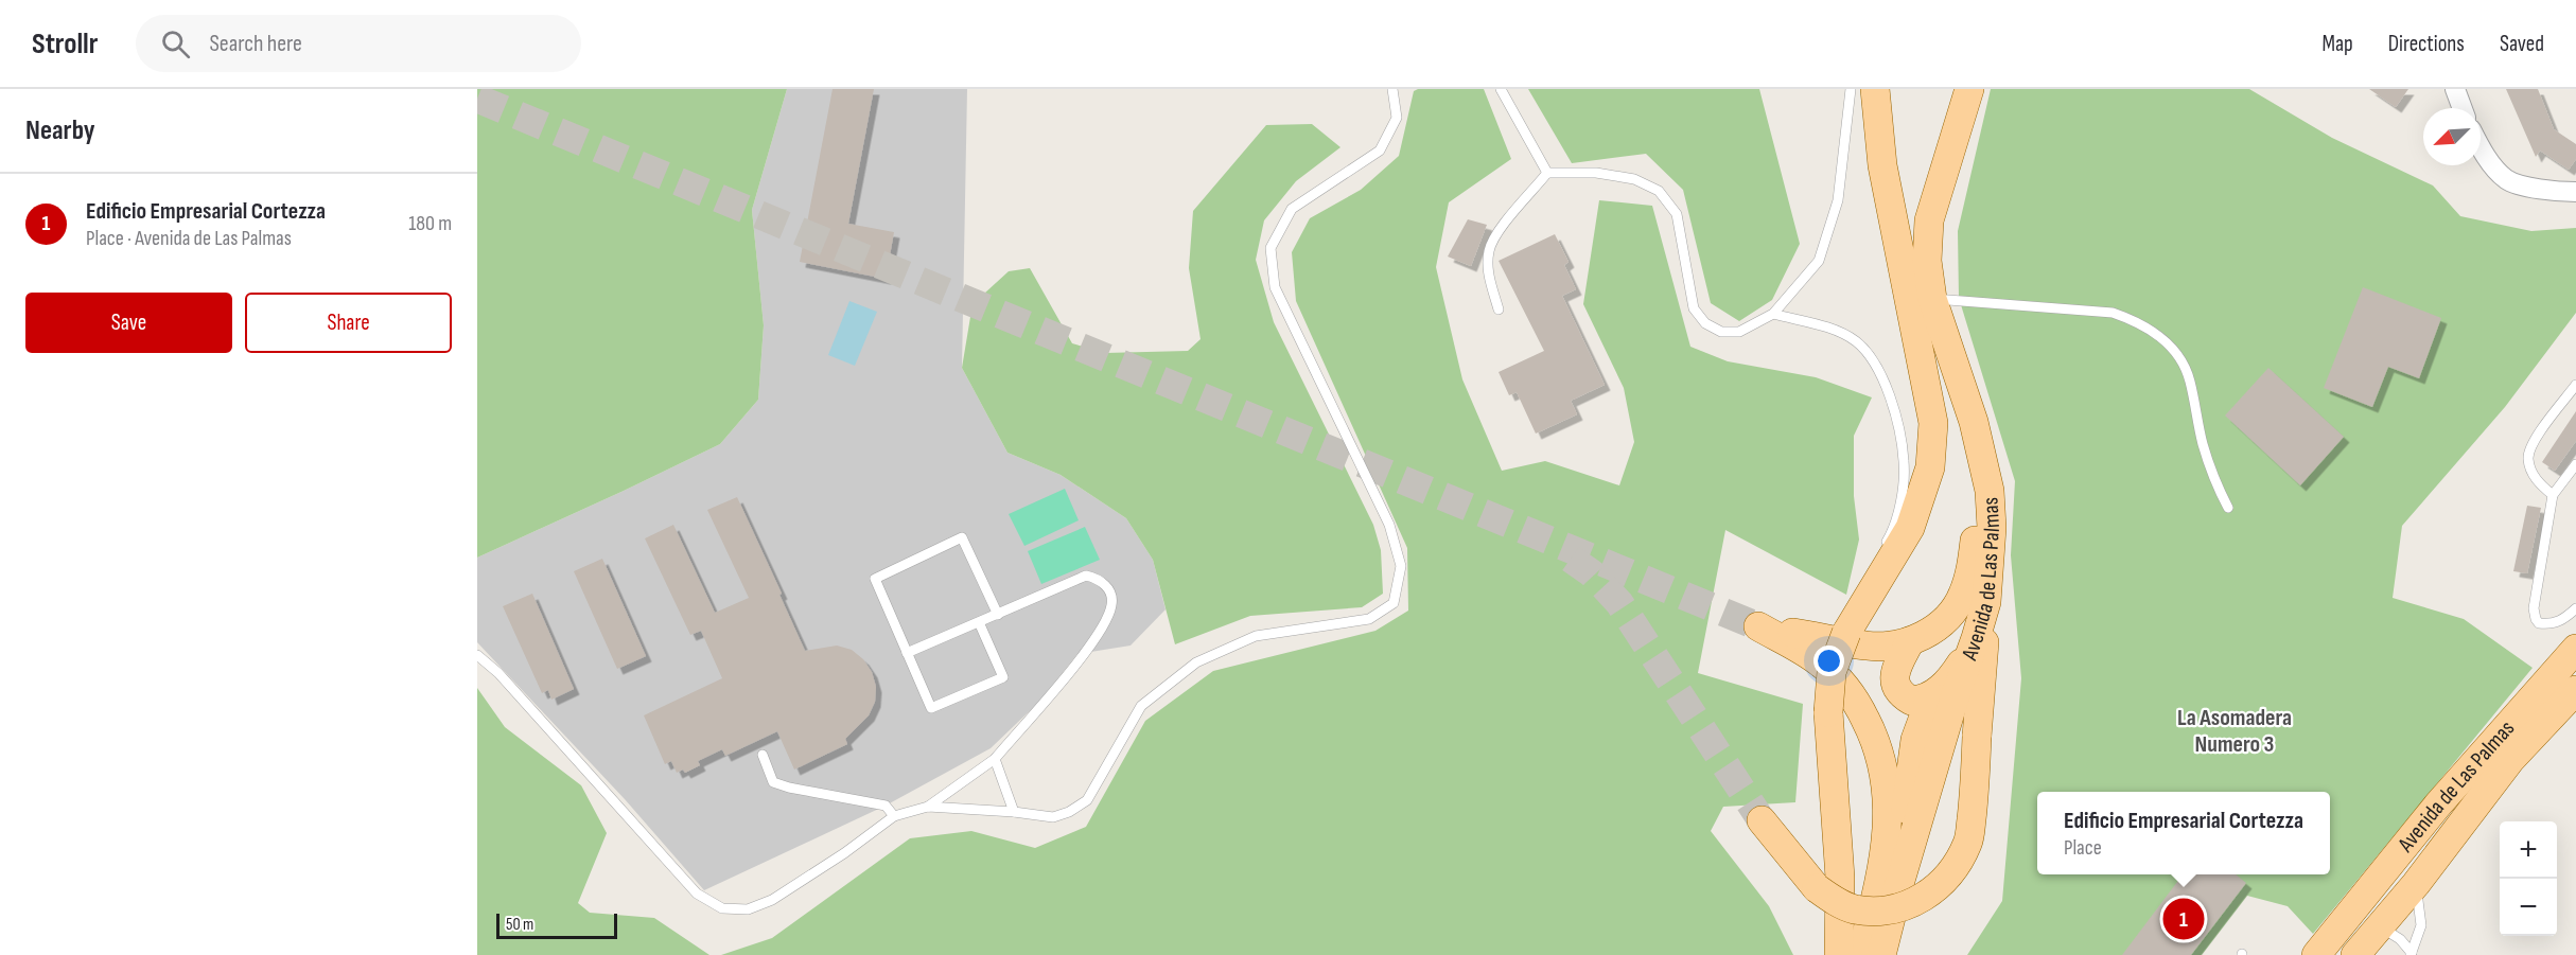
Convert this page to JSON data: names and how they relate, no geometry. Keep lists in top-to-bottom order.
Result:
{
  "streets": {
    "main road": ["Avenida de Las Palmas"]
  },
  "districts": ["La Asomadera Numero 3"],
  "scale_bar": "50 m",
  "north": "bottom left",
  "page": {
    "header": "Strollr",
    "search": "Search here",
    "nav": ["Map", "Directions", "Saved"],
    "heading": "Nearby",
    "list": [
      {
        "mark": "1",
        "name": "Edificio Empresarial Cortezza",
        "note": "Place · Avenida de Las Palmas",
        "value": "180 m"
      }
    ],
    "buttons": ["Save", "Share"],
    "popup": ["Edificio Empresarial Cortezza", "Place"],
    "map_buttons": ["+", "−"],
    "pins": "1",
    "scale": "50 m"
  }
}
